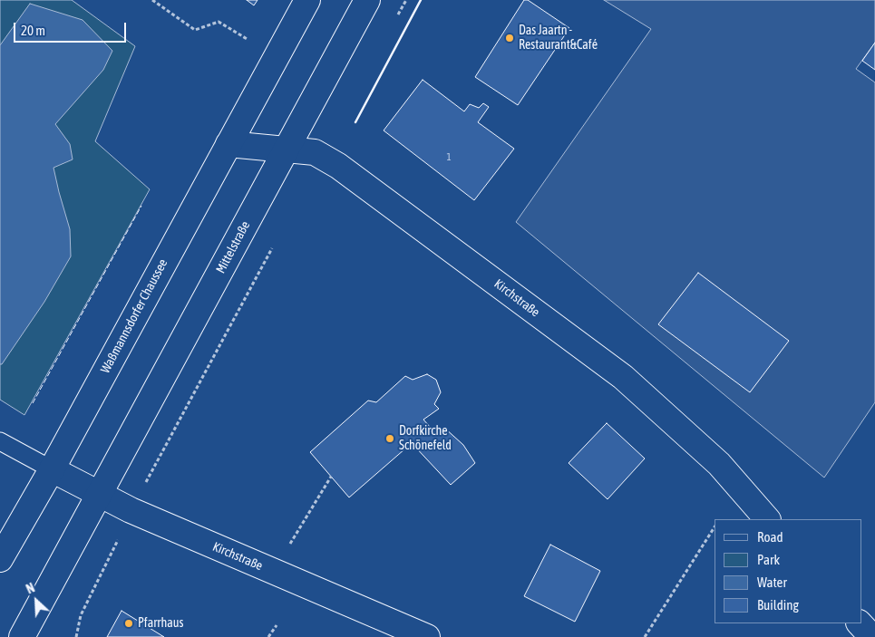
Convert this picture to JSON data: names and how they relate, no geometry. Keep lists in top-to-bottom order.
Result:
{
  "streets": {
    "main road": ["Mittelstraße", "Kirchstraße", "Waßmannsdorfer Chaussee"]
  },
  "crossings": [
    ["Mittelstraße", "Kirchstraße"],
    ["Kirchstraße", "Waßmannsdorfer Chaussee"]
  ],
  "places": ["Das Jaartn - Restaurant&Café", "Dorfkirche Schönefeld", "Pfarrhaus"],
  "house_numbers": ["1"],
  "legend": [
    "Road",
    "Park",
    "Water",
    "Building"
  ],
  "scale_bar": "20 m",
  "north": "top left"
}
